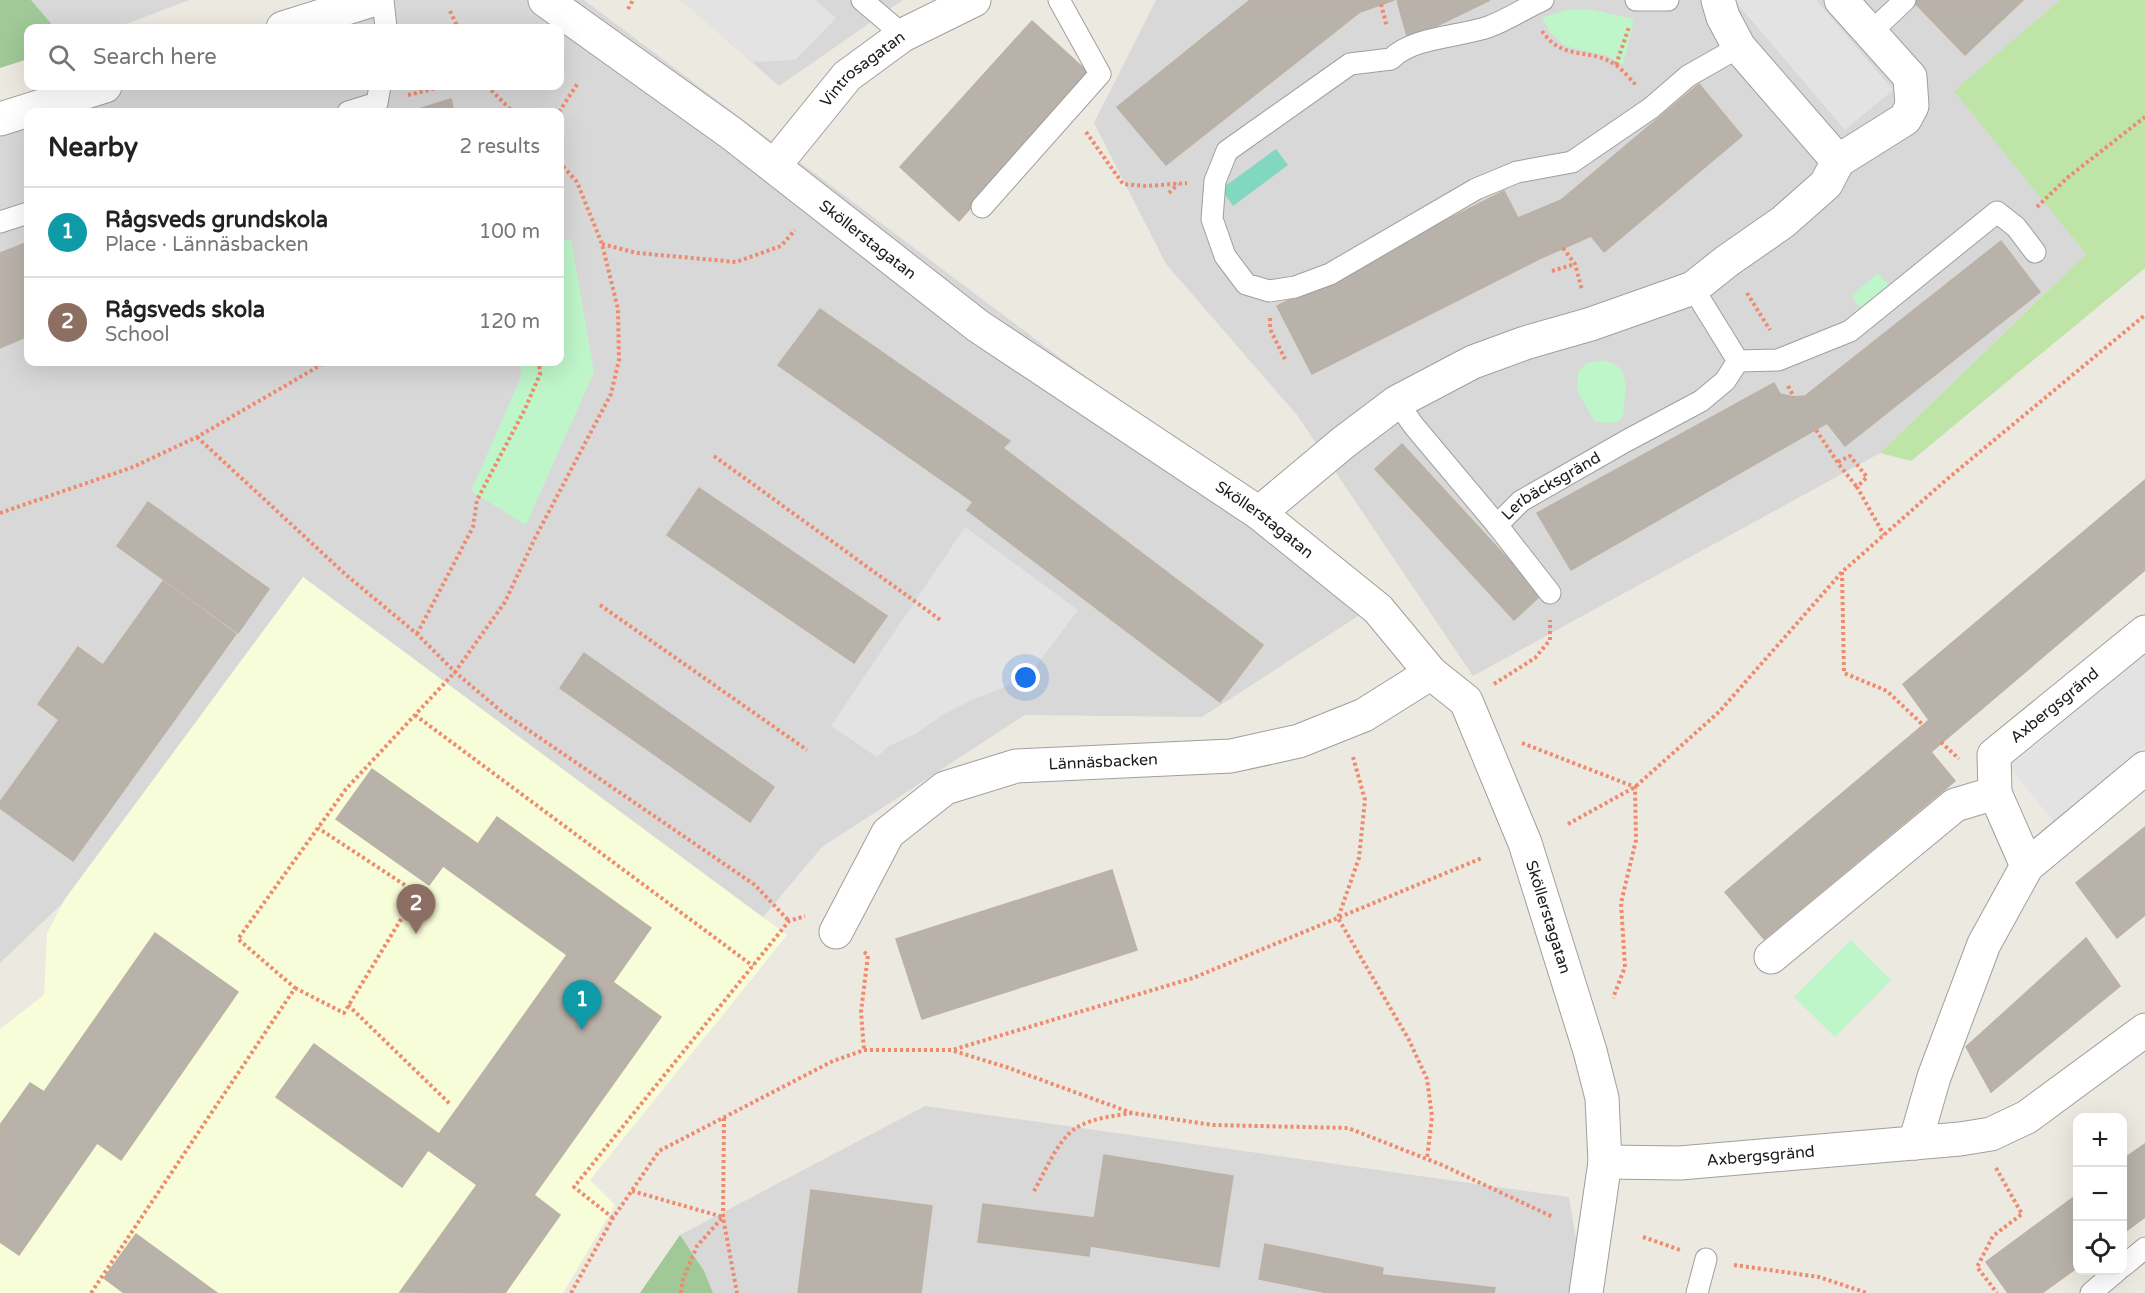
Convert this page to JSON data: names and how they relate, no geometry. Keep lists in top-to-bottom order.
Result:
{
  "streets": {
    "street": [
      "Vintrosagatan",
      "Sköllerstagatan",
      "Axbergsgränd",
      "Lännäsbacken"
    ],
    "lane": ["Lerbäcksgränd"]
  },
  "crossings": [
    ["Vintrosagatan", "Sköllerstagatan"],
    ["Sköllerstagatan", "Axbergsgränd"],
    ["Sköllerstagatan", "Lännäsbacken"]
  ],
  "page": {
    "search": "Search here",
    "heading": ["Nearby", "2 results"],
    "list": [
      {
        "mark": "1",
        "name": "Rågsveds grundskola",
        "note": "Place · Lännäsbacken",
        "value": "100 m"
      },
      {
        "mark": "2",
        "name": "Rågsveds skola",
        "note": "School",
        "value": "120 m"
      }
    ],
    "pins": ["2", "1"],
    "map_buttons": ["+", "−"]
  }
}
